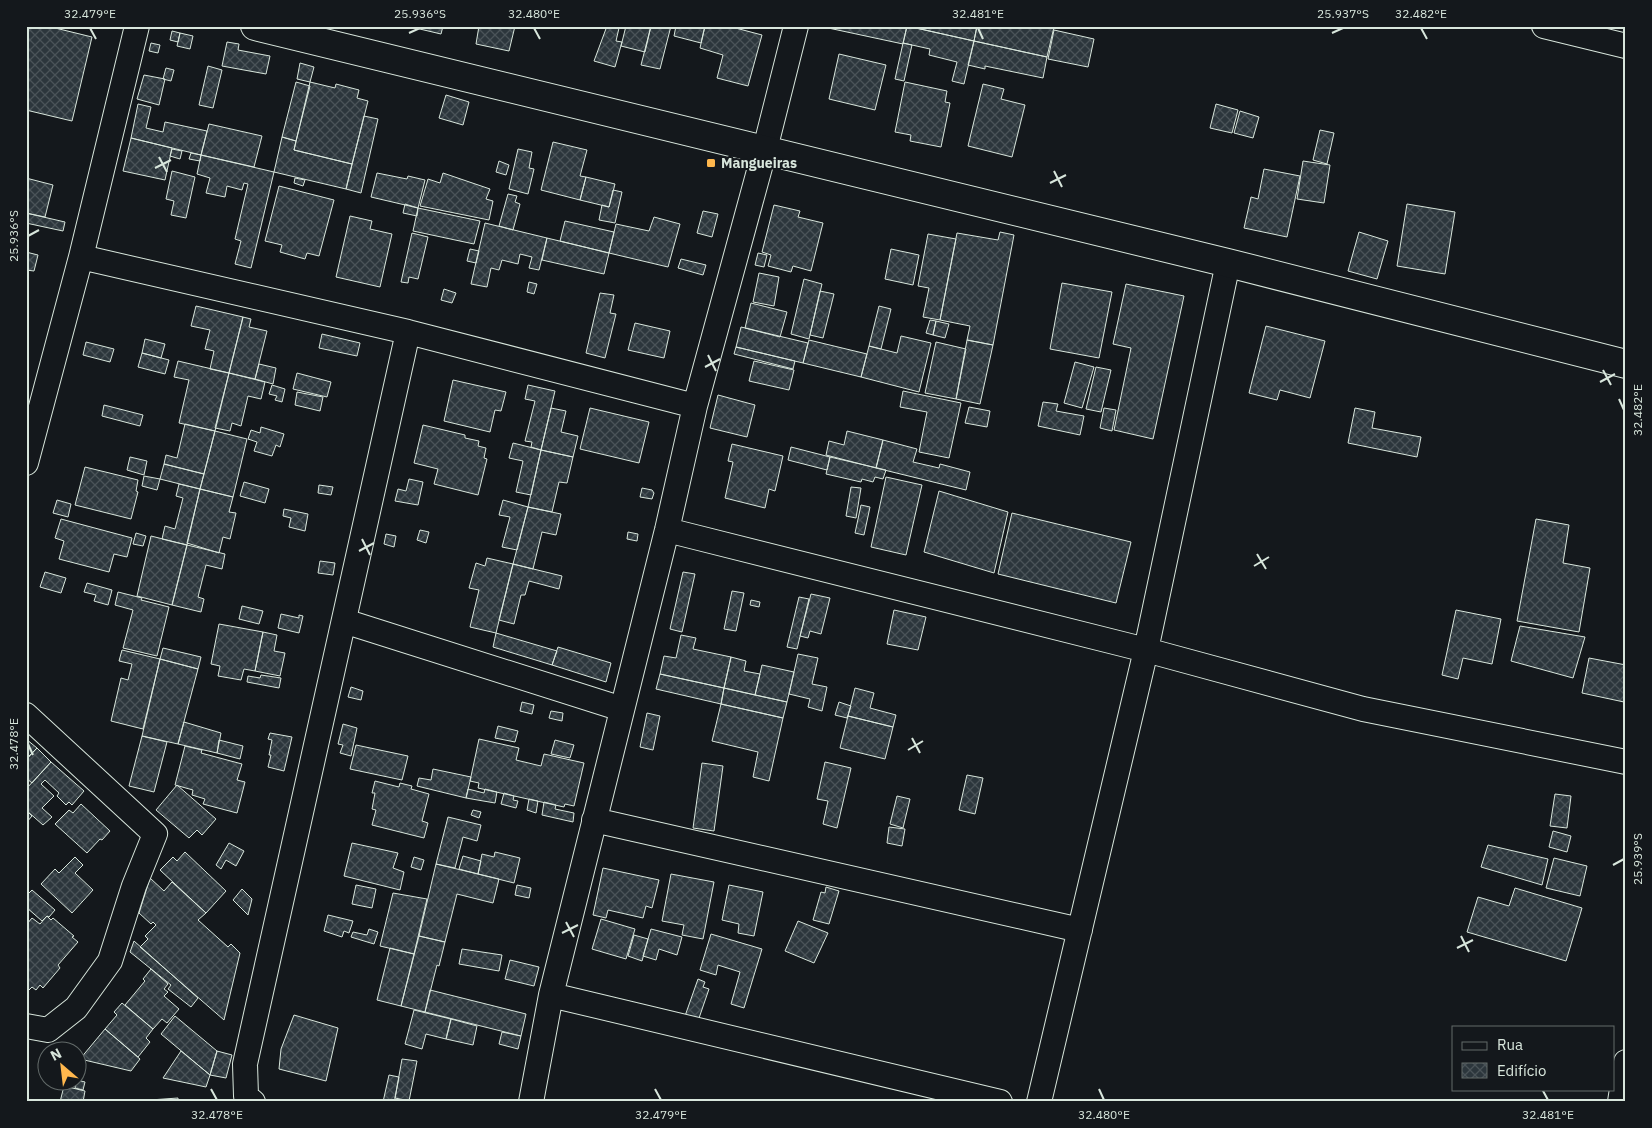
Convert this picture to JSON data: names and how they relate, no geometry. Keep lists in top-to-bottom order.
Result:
{
  "places": {
    "transit": ["Mangueiras"]
  },
  "legend": ["Rua", "Edifício"],
  "north": "top left",
  "coordinates": [
    "32.479°E",
    "25.936°S",
    "32.480°E",
    "32.481°E",
    "25.937°S",
    "32.482°E",
    "32.478°E",
    "25.939°S"
  ]
}
